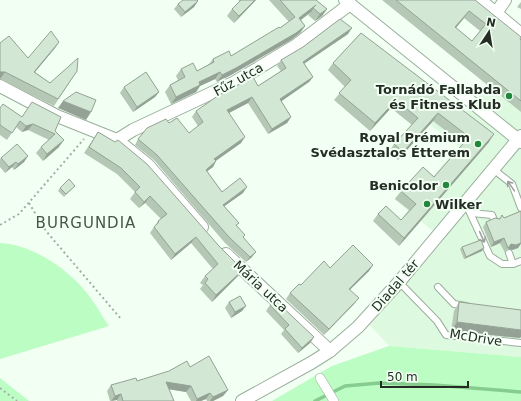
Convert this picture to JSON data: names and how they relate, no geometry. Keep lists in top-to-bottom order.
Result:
{
  "streets": {
    "street": ["Fűz utca", "Diadal tér", "Mária utca"],
    "lane": ["McDrive"]
  },
  "crossings": [
    ["Fűz utca", "Mária utca"],
    ["Diadal tér", "Mária utca"],
    ["Diadal tér", "McDrive"]
  ],
  "districts": ["BURGUNDIA"],
  "places": [
    "Tornádó Fallabda és Fitness Klub",
    "Royal Prémium Svédasztalos Étterem",
    "Benicolor",
    "Wilker"
  ],
  "scale_bar": "50 m",
  "north": "top"
}
